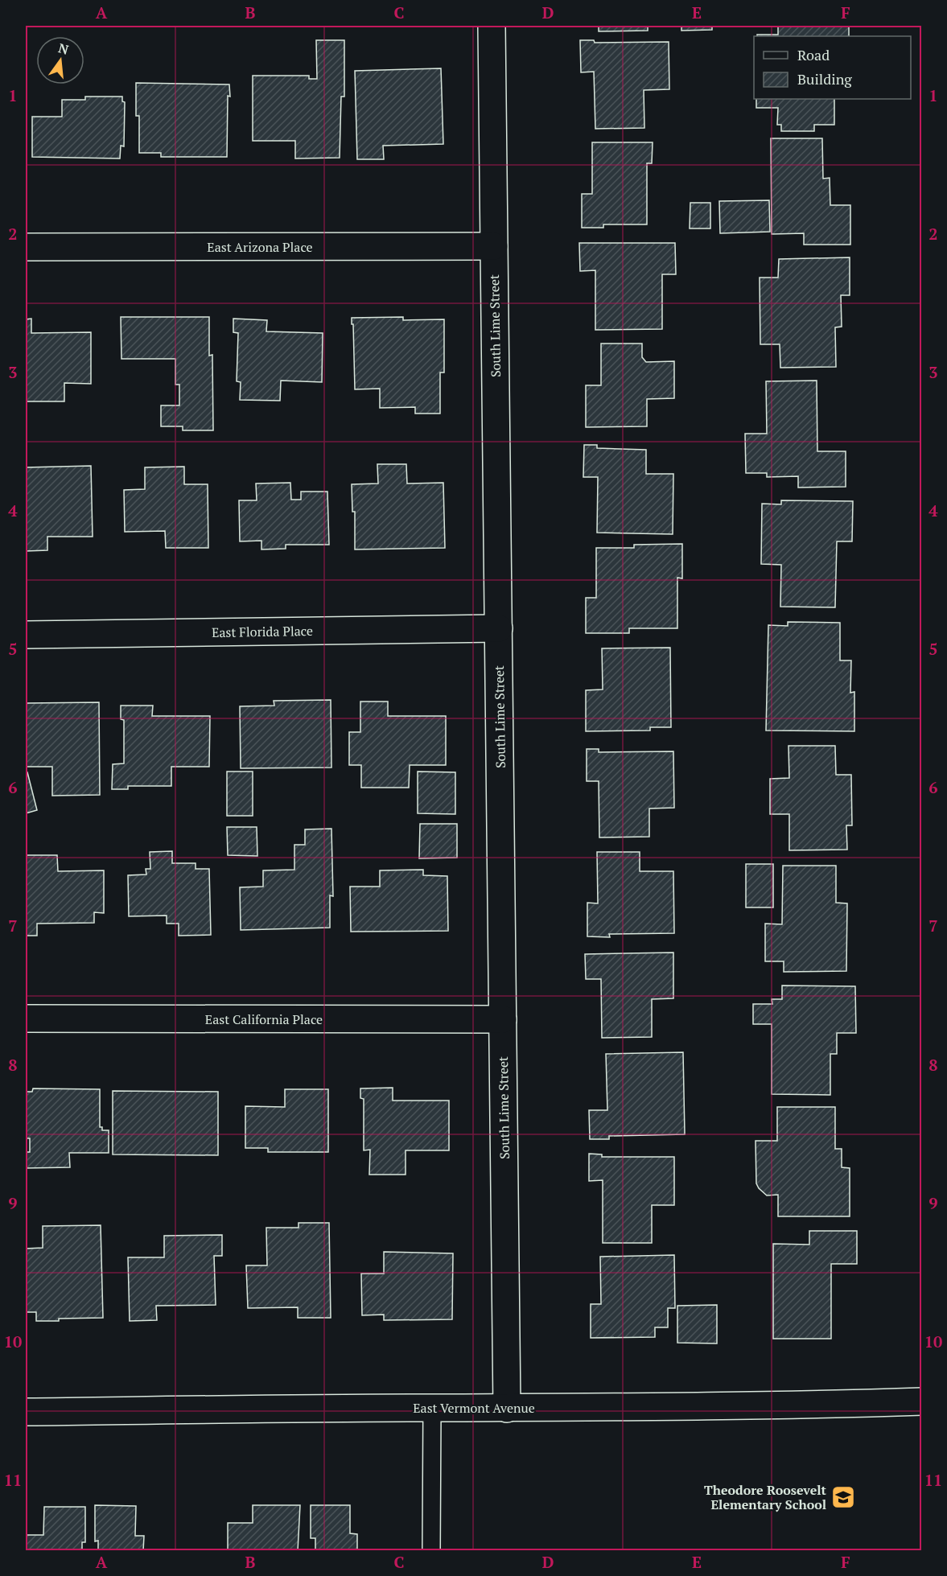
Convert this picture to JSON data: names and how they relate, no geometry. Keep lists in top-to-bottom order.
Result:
{
  "streets": {
    "street": [
      "East Arizona Place",
      "South Lime Street",
      "East Florida Place",
      "East California Place",
      "East Vermont Avenue"
    ]
  },
  "crossings": [
    ["East Arizona Place", "South Lime Street"],
    ["South Lime Street", "East Florida Place"],
    ["South Lime Street", "East California Place"],
    ["South Lime Street", "East Vermont Avenue"]
  ],
  "places": {
    "school or university": ["Theodore Roosevelt Elementary School"]
  },
  "legend": ["Road", "Building"],
  "north": "top",
  "grid": {
    "columns": [
      "A",
      "B",
      "C",
      "D",
      "E",
      "F"
    ],
    "rows": [
      "1",
      "2",
      "3",
      "4",
      "5",
      "6",
      "7",
      "8",
      "9",
      "10",
      "11"
    ]
  }
}
